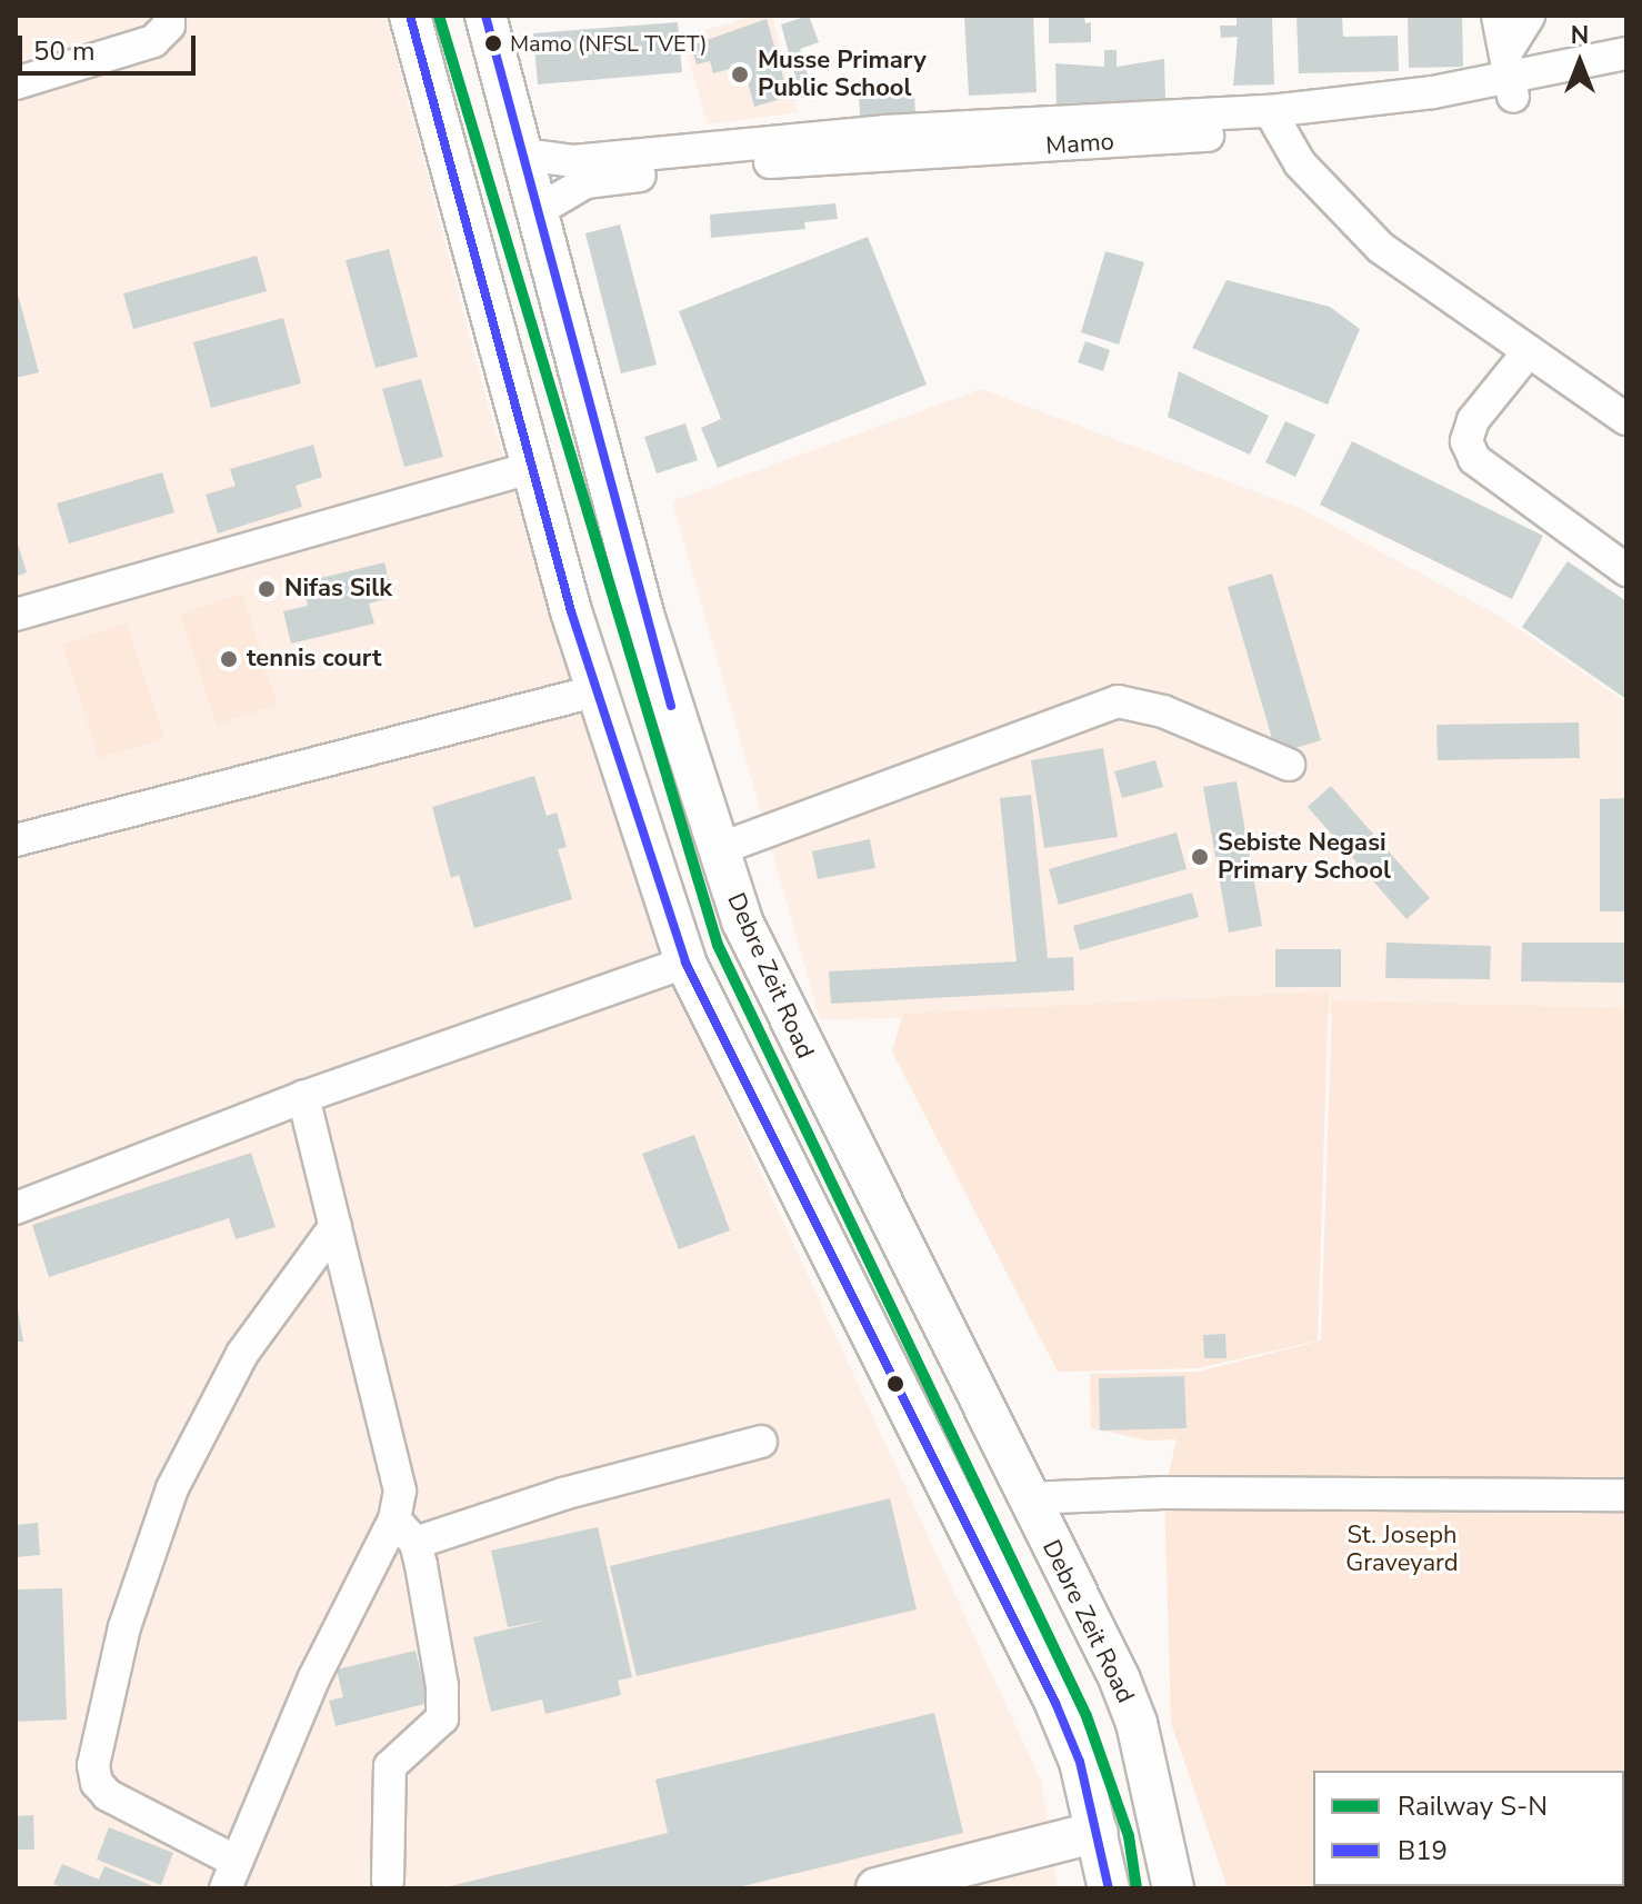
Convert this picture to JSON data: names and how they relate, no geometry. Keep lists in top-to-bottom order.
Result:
{
  "streets": {
    "main road": ["Debre Zeit Road"],
    "street": ["Mamo"]
  },
  "crossings": [
    ["Mamo", "Debre Zeit Road"]
  ],
  "parks": ["St. Joseph Graveyard"],
  "places": [
    "Mamo (NFSL TVET)",
    "Musse Primary Public School",
    "Nifas Silk",
    "tennis court",
    "Sebiste Negasi Primary School"
  ],
  "lines": ["rail line S-N", "transit line B19"],
  "legend": ["Railway S-N", "B19"],
  "scale_bar": "50 m",
  "north": "top"
}
